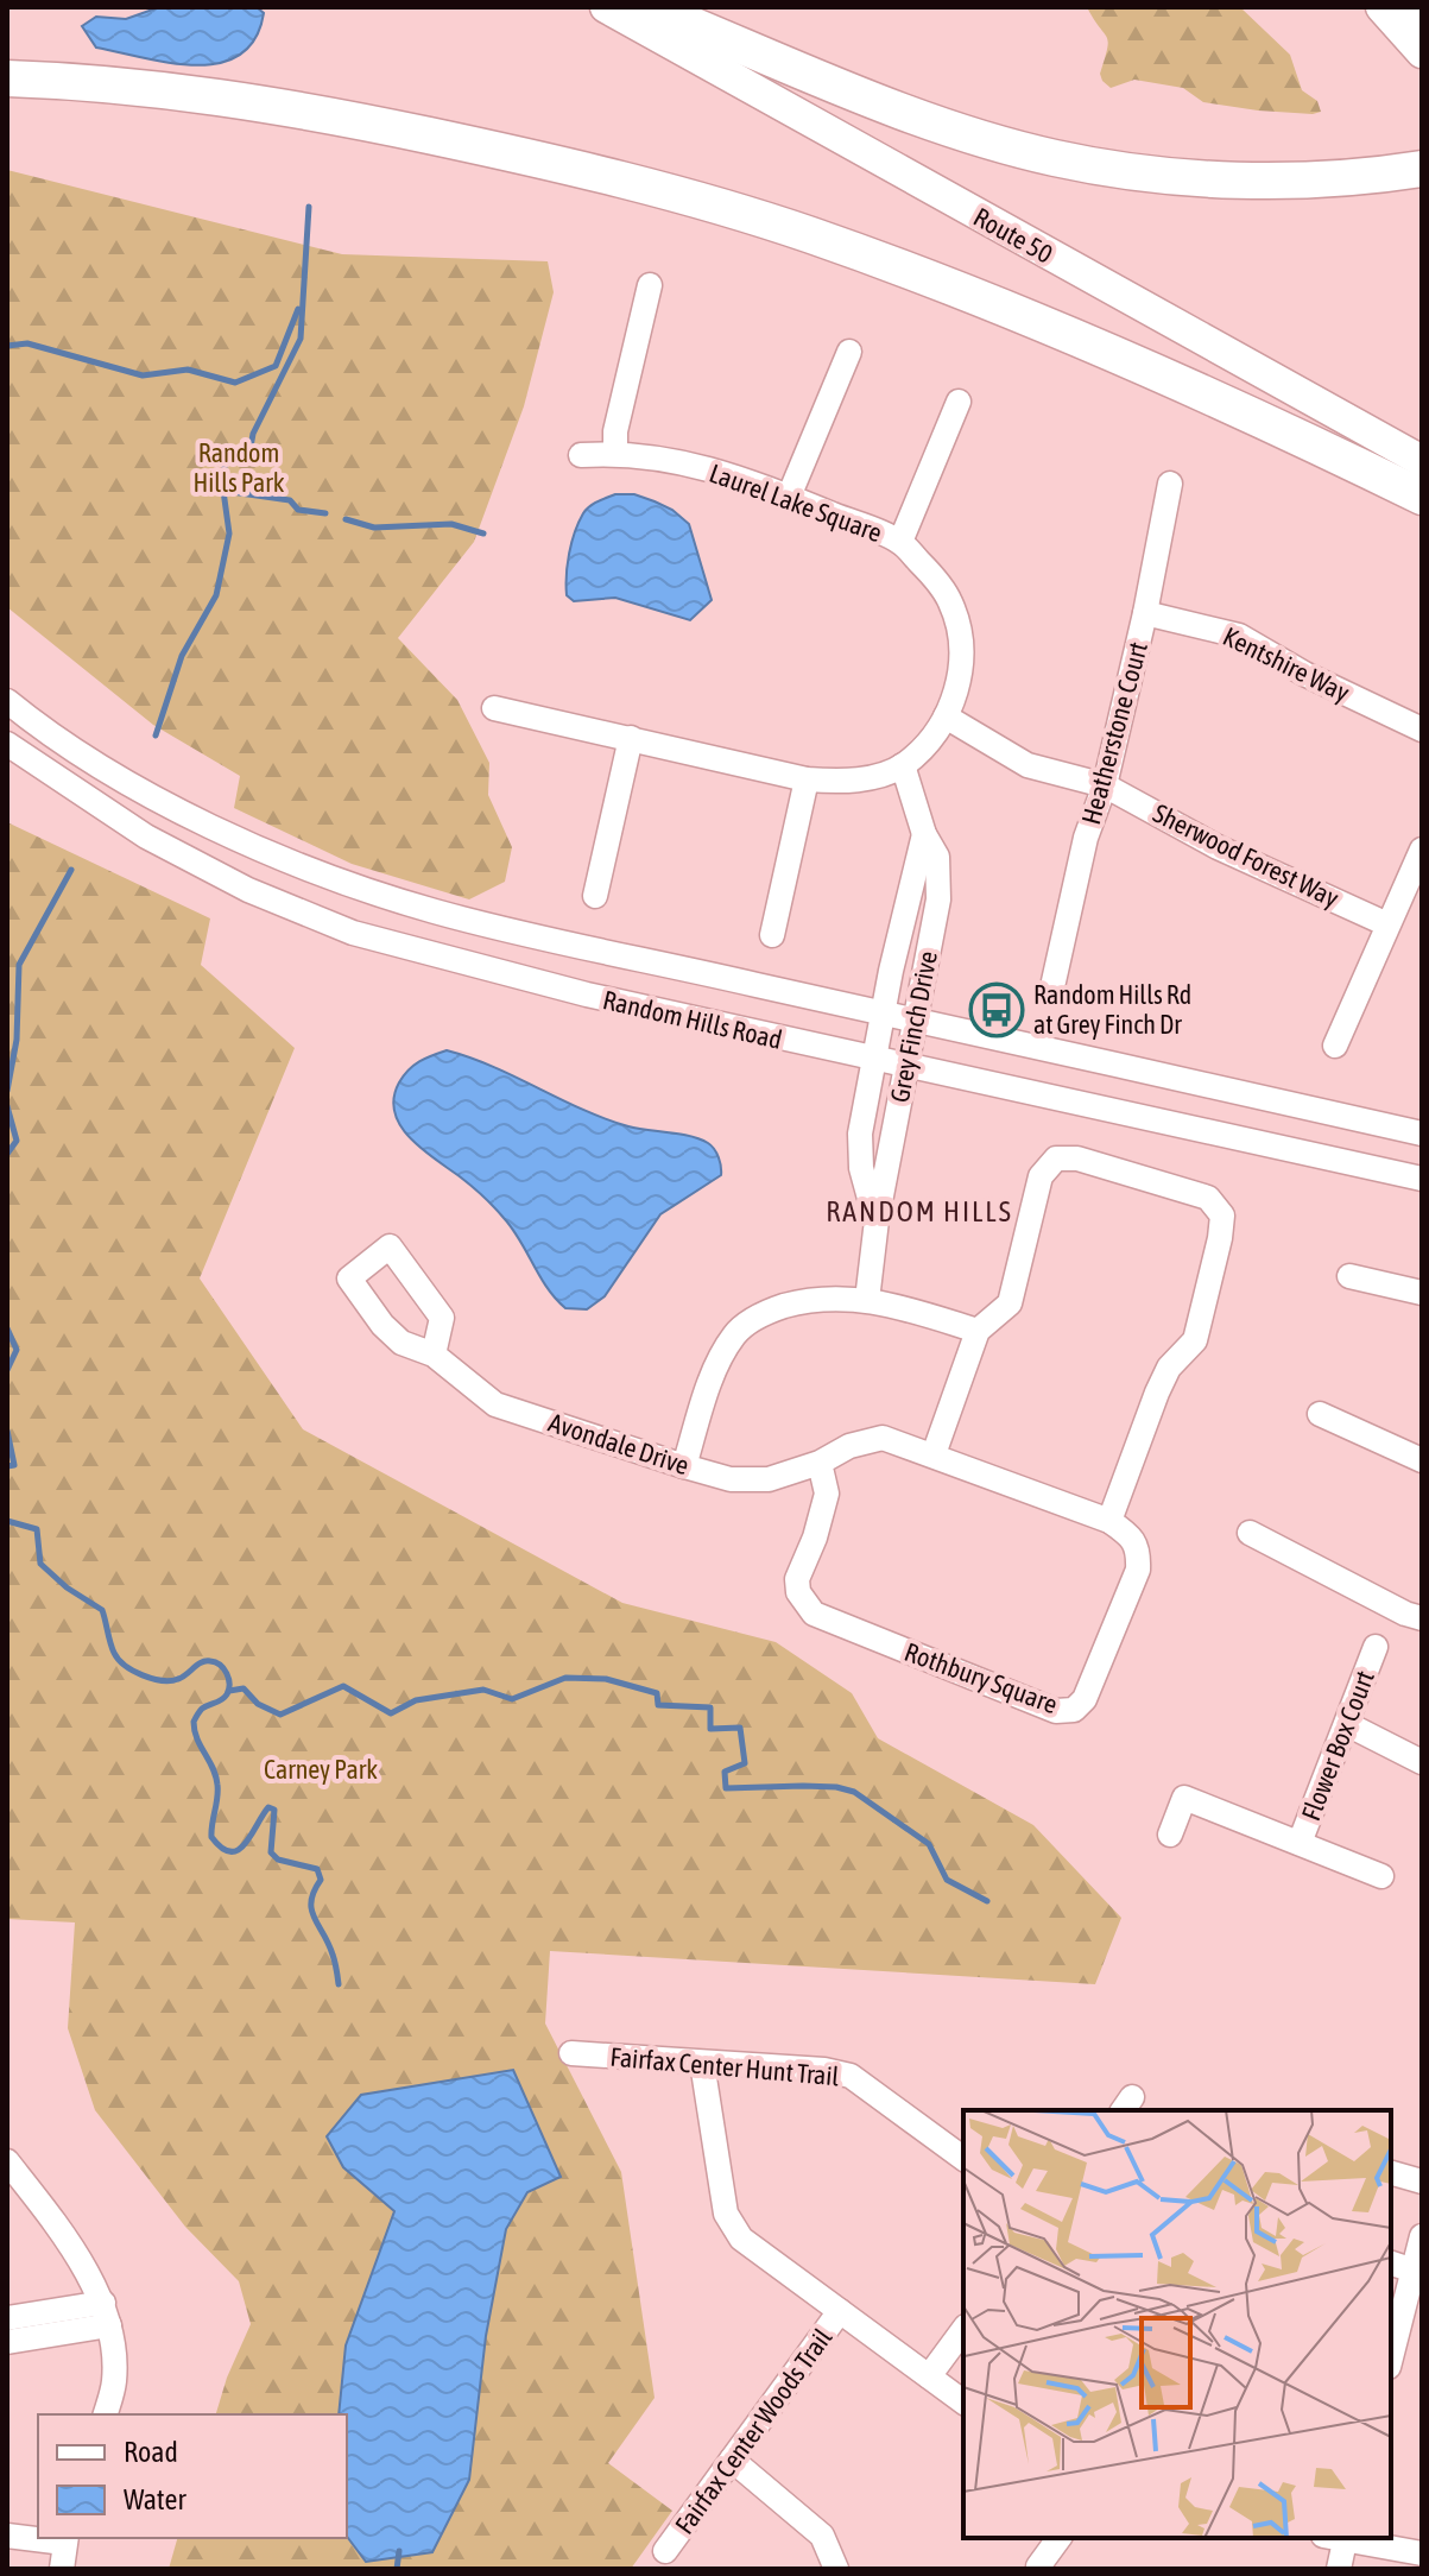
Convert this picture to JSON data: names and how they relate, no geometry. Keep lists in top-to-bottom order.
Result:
{
  "streets": {
    "main road": ["Route 50"],
    "street": [
      "Laurel Lake Square",
      "Kentshire Way",
      "Heatherstone Court",
      "Sherwood Forest Way",
      "Random Hills Road",
      "Grey Finch Drive",
      "Avondale Drive",
      "Rothbury Square",
      "Flower Box Court",
      "Fairfax Center Hunt Trail",
      "Fairfax Center Woods Trail"
    ]
  },
  "crossings": [
    ["Laurel Lake Square", "Sherwood Forest Way"],
    ["Laurel Lake Square", "Grey Finch Drive"],
    ["Kentshire Way", "Heatherstone Court"],
    ["Heatherstone Court", "Sherwood Forest Way"],
    ["Random Hills Road", "Grey Finch Drive"],
    ["Avondale Drive", "Rothbury Square"]
  ],
  "districts": ["RANDOM HILLS"],
  "parks": ["Random Hills Park", "Carney Park"],
  "places": {
    "bus stop": ["Random Hills Rd at Grey Finch Dr"]
  },
  "legend": ["Road", "Water"]
}
